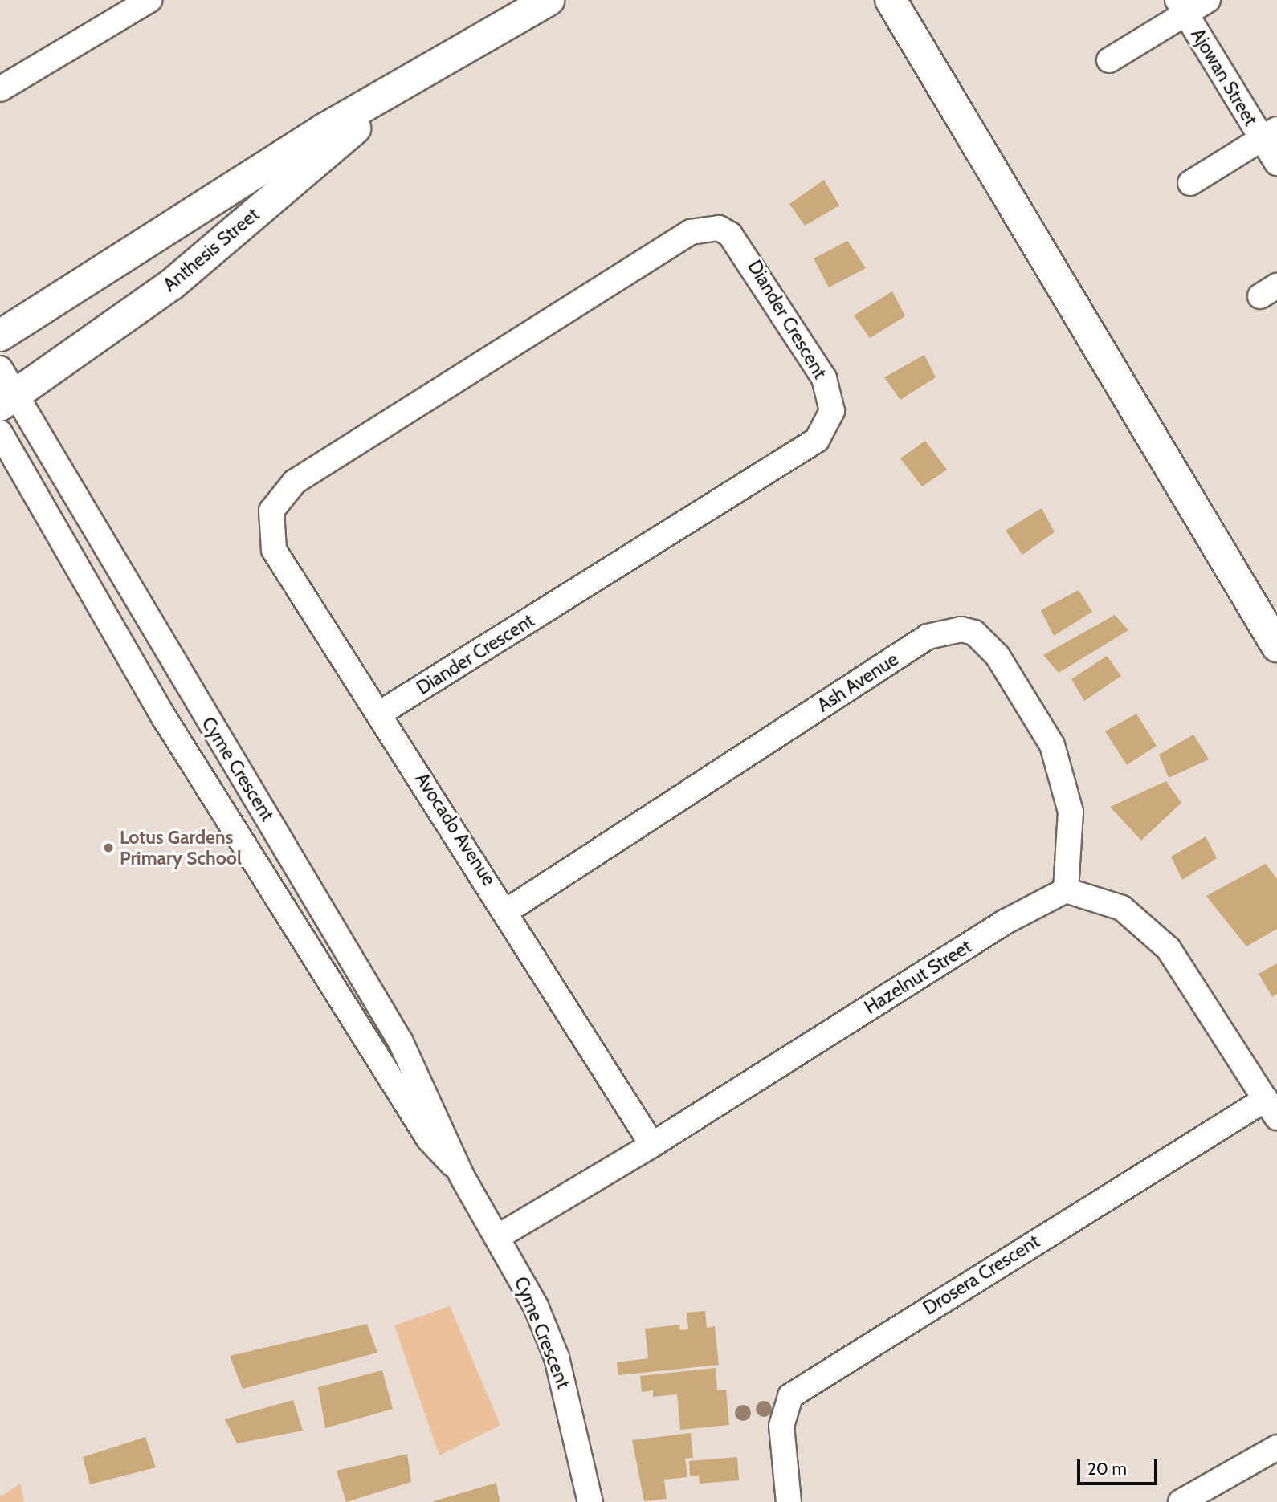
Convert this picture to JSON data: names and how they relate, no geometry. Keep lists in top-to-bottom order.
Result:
{
  "streets": {
    "street": [
      "Ajowan Street",
      "Anthesis Street",
      "Diander Crescent",
      "Ash Avenue",
      "Cyme Crescent",
      "Avocado Avenue",
      "Hazelnut Street",
      "Drosera Crescent"
    ]
  },
  "crossings": [
    ["Anthesis Street", "Cyme Crescent"],
    ["Diander Crescent", "Avocado Avenue"],
    ["Ash Avenue", "Avocado Avenue"],
    ["Ash Avenue", "Hazelnut Street"],
    ["Cyme Crescent", "Hazelnut Street"],
    ["Avocado Avenue", "Hazelnut Street"]
  ],
  "places": ["Lotus Gardens Primary School"],
  "scale_bar": "20 m"
}
